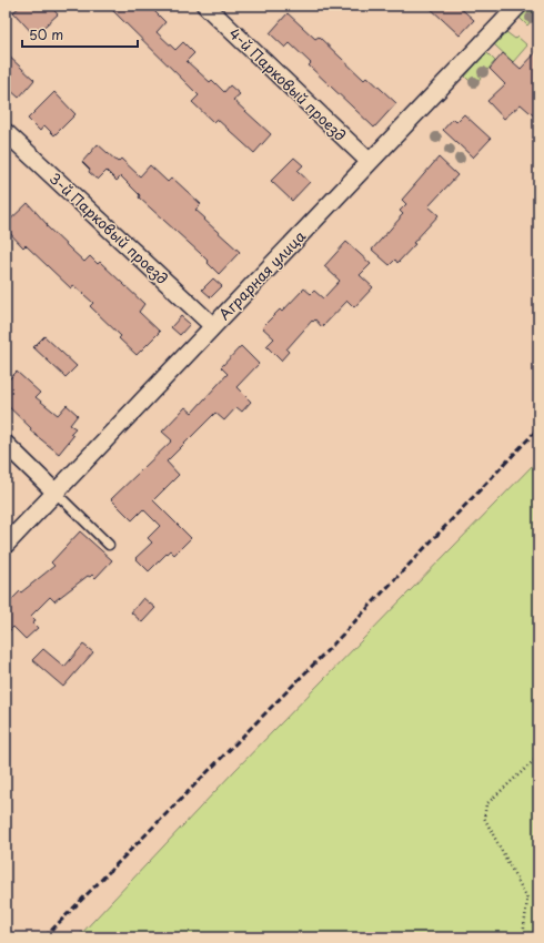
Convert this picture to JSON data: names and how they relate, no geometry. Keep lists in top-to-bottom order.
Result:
{
  "streets": {
    "street": ["4-й Парковый проезд", "3-й Парковый проезд", "Аграрная улица"]
  },
  "crossings": [
    ["4-й Парковый проезд", "Аграрная улица"],
    ["3-й Парковый проезд", "Аграрная улица"]
  ],
  "scale_bar": "50 m"
}
